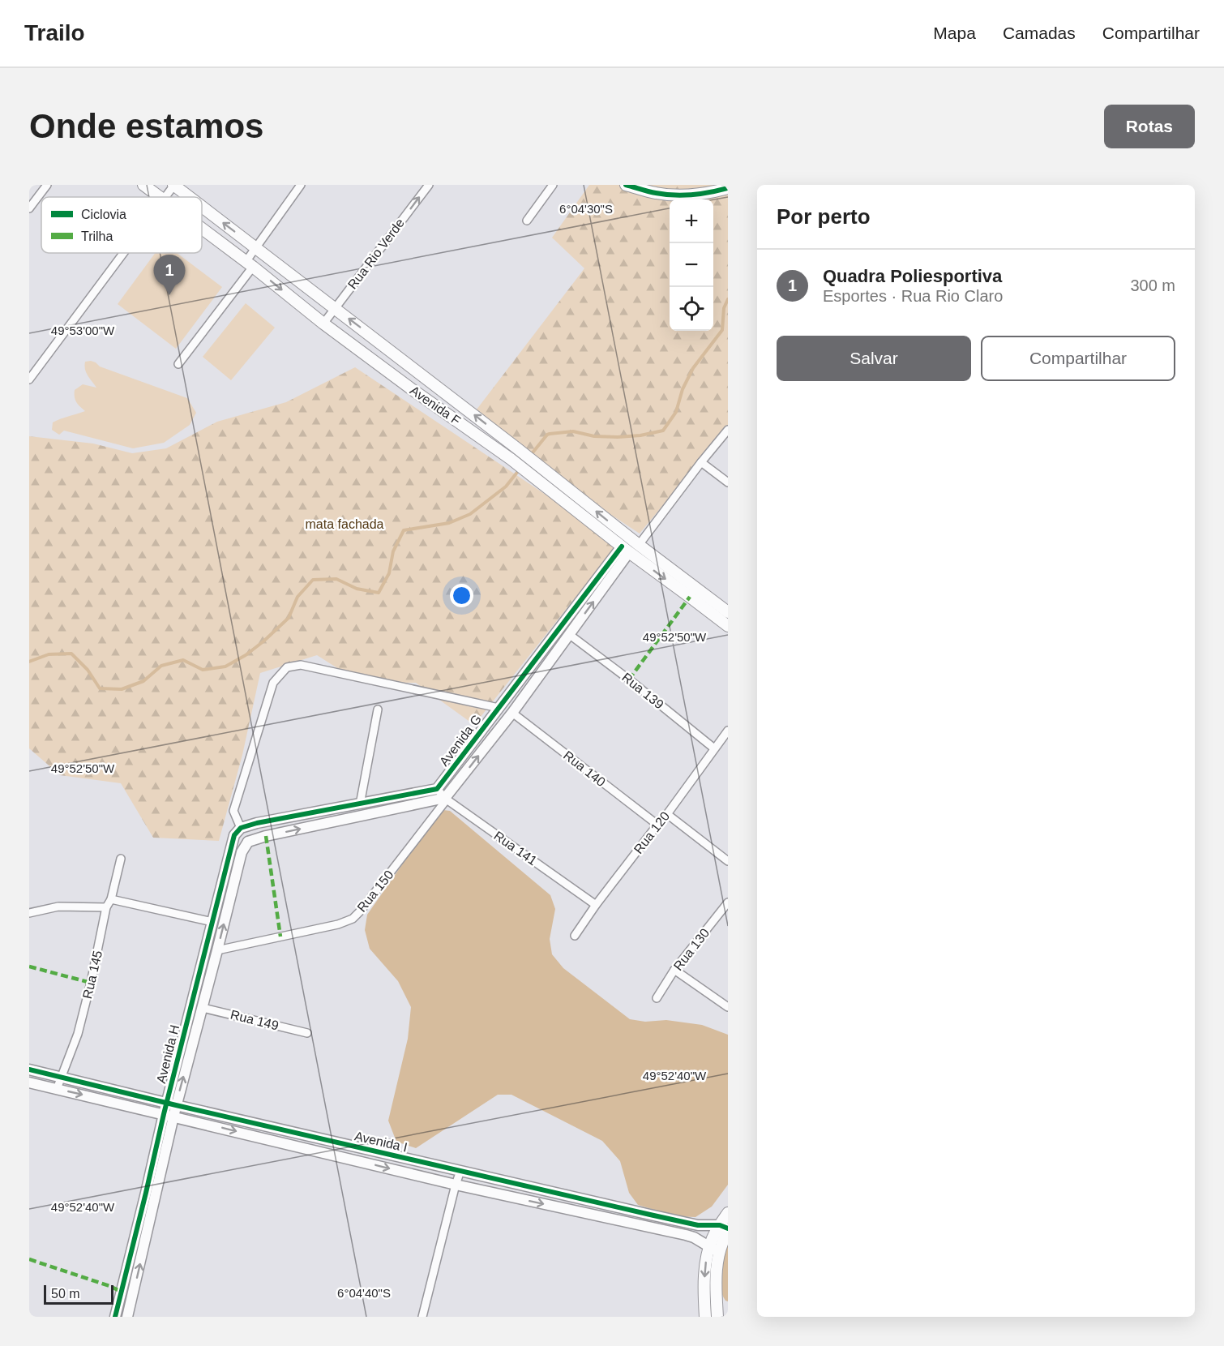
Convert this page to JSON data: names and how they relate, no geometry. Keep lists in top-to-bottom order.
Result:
{
  "streets": {
    "main road": ["Avenida F"],
    "street": [
      "Rua Rio Verde",
      "Rua 139",
      "Avenida G",
      "Rua 140",
      "Rua 120",
      "Rua 141",
      "Rua 150",
      "Rua 130",
      "Rua 145",
      "Rua 149",
      "Avenida H",
      "Avenida I"
    ]
  },
  "crossings": [
    ["Rua Rio Verde", "Avenida F"],
    ["Avenida F", "Avenida G"],
    ["Rua 139", "Avenida G"],
    ["Rua 139", "Rua 120"],
    ["Avenida G", "Rua 140"],
    ["Avenida G", "Rua 141"],
    ["Avenida G", "Rua 150"],
    ["Rua 140", "Rua 120"],
    ["Rua 120", "Rua 141"],
    ["Rua 141", "Rua 150"],
    ["Rua 150", "Avenida H"],
    ["Rua 145", "Avenida I"],
    ["Rua 149", "Avenida H"],
    ["Avenida H", "Avenida I"]
  ],
  "one_way": ["Rua Rio Verde"],
  "parks": ["mata fachada"],
  "legend": ["Ciclovia", "Trilha"],
  "scale_bar": "50 m",
  "page": {
    "header": "Trailo",
    "nav": ["Mapa", "Camadas", "Compartilhar"],
    "buttons": [
      "Rotas",
      ["Salvar", "Compartilhar"]
    ],
    "title": "Onde estamos",
    "heading": "Por perto",
    "map_buttons": ["+", "−"],
    "list": [
      {
        "mark": "1",
        "name": "Quadra Poliesportiva",
        "note": "Esportes · Rua Rio Claro",
        "value": "300 m"
      }
    ],
    "pins": "1",
    "scale": "50 m"
  },
  "coordinates": [
    "6°04'30\"S",
    "49°53'00\"W",
    "49°52'50\"W",
    "49°52'40\"W",
    "6°04'40\"S"
  ]
}
